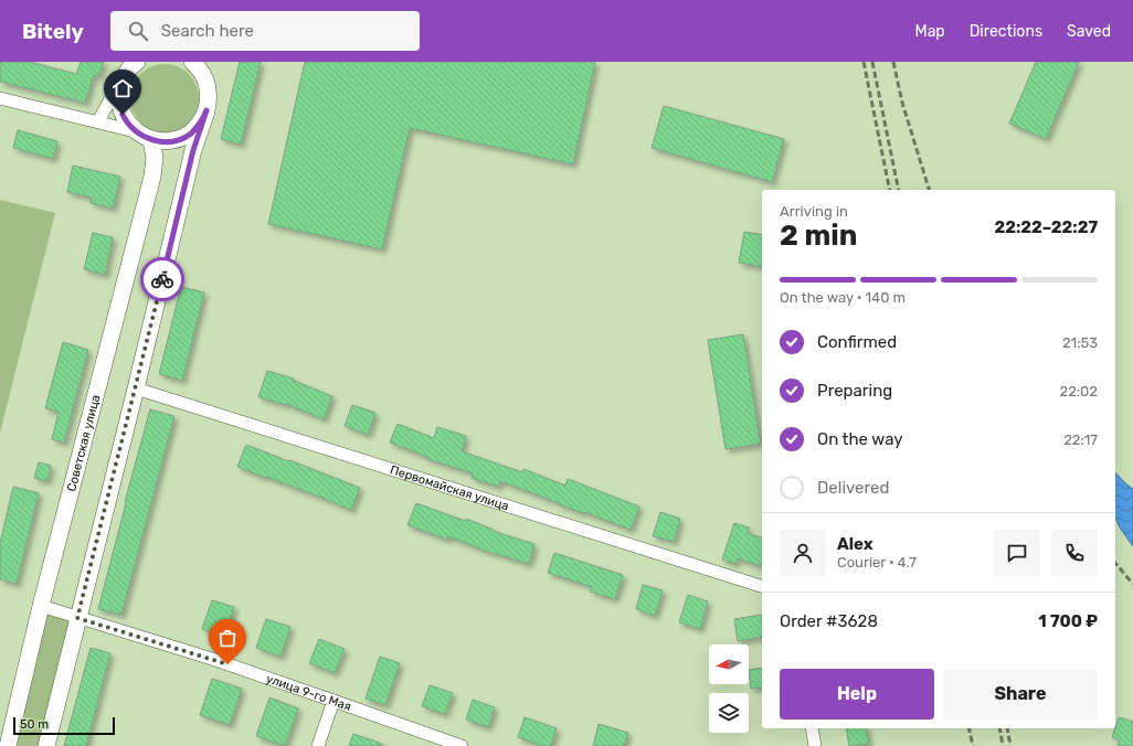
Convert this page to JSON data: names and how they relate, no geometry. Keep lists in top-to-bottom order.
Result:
{
  "streets": {
    "main road": ["Советская улица"],
    "street": ["Первомайская улица", "улица 9-го Мая"]
  },
  "crossings": [
    ["Советская улица", "улица 9-го Мая"]
  ],
  "scale_bar": "50 m",
  "north": "left",
  "page": {
    "header": "Bitely",
    "search": "Search here",
    "nav": ["Map", "Directions", "Saved"],
    "heading": ["2 min", "Arriving in", "22:22–22:27"],
    "panel": [
      "Alex",
      "Courier · 4.7",
      "Order #3628",
      "1 700 ₽"
    ],
    "bar": "On the way · 140 m",
    "list": [
      ["Confirmed", "21:53"],
      ["Preparing", "22:02"],
      ["On the way", "22:17"],
      "Delivered"
    ],
    "buttons": ["Help", "Share"],
    "scale": "50 m"
  }
}
